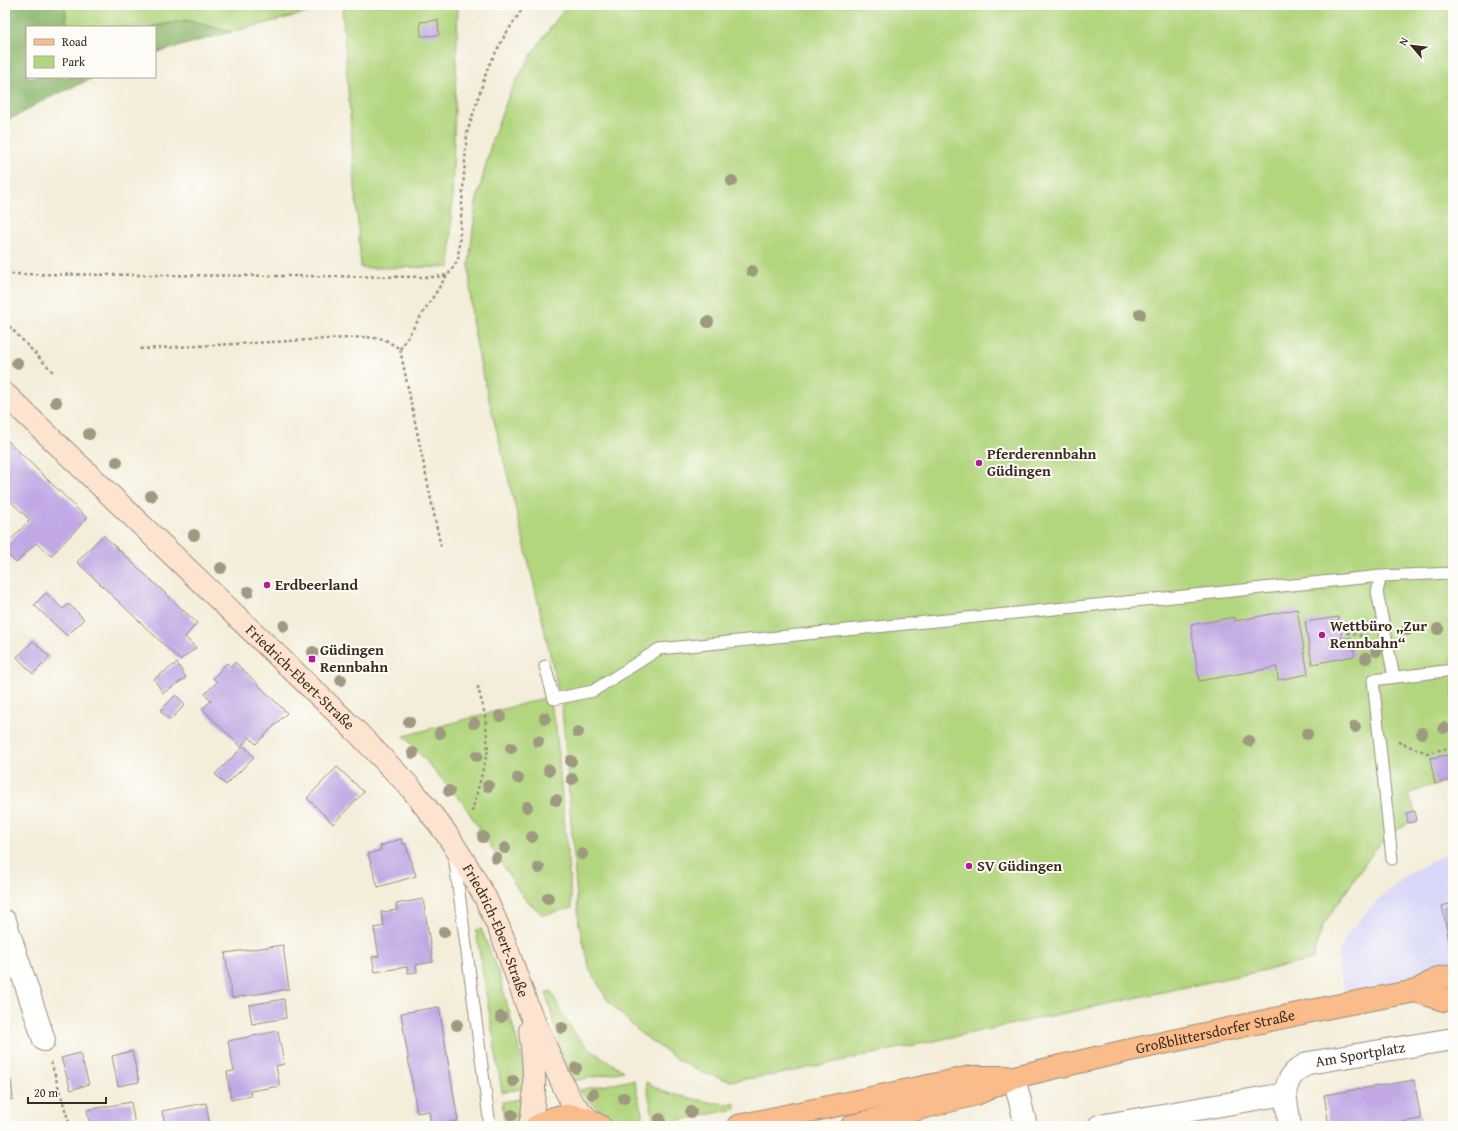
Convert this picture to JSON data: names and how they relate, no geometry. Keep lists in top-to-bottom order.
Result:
{
  "streets": {
    "main road": ["Friedrich-Ebert-Straße", "Großblittersdorfer Straße"],
    "street": ["Am Sportplatz"]
  },
  "places": {
    "other": [
      "Pferderennbahn Güdingen",
      "Erdbeerland",
      "Wettbüro „Zur Rennbahn“",
      "SV Güdingen"
    ],
    "transit": ["Güdingen Rennbahn"]
  },
  "legend": ["Road", "Park"],
  "scale_bar": "20 m",
  "north": "top left"
}
